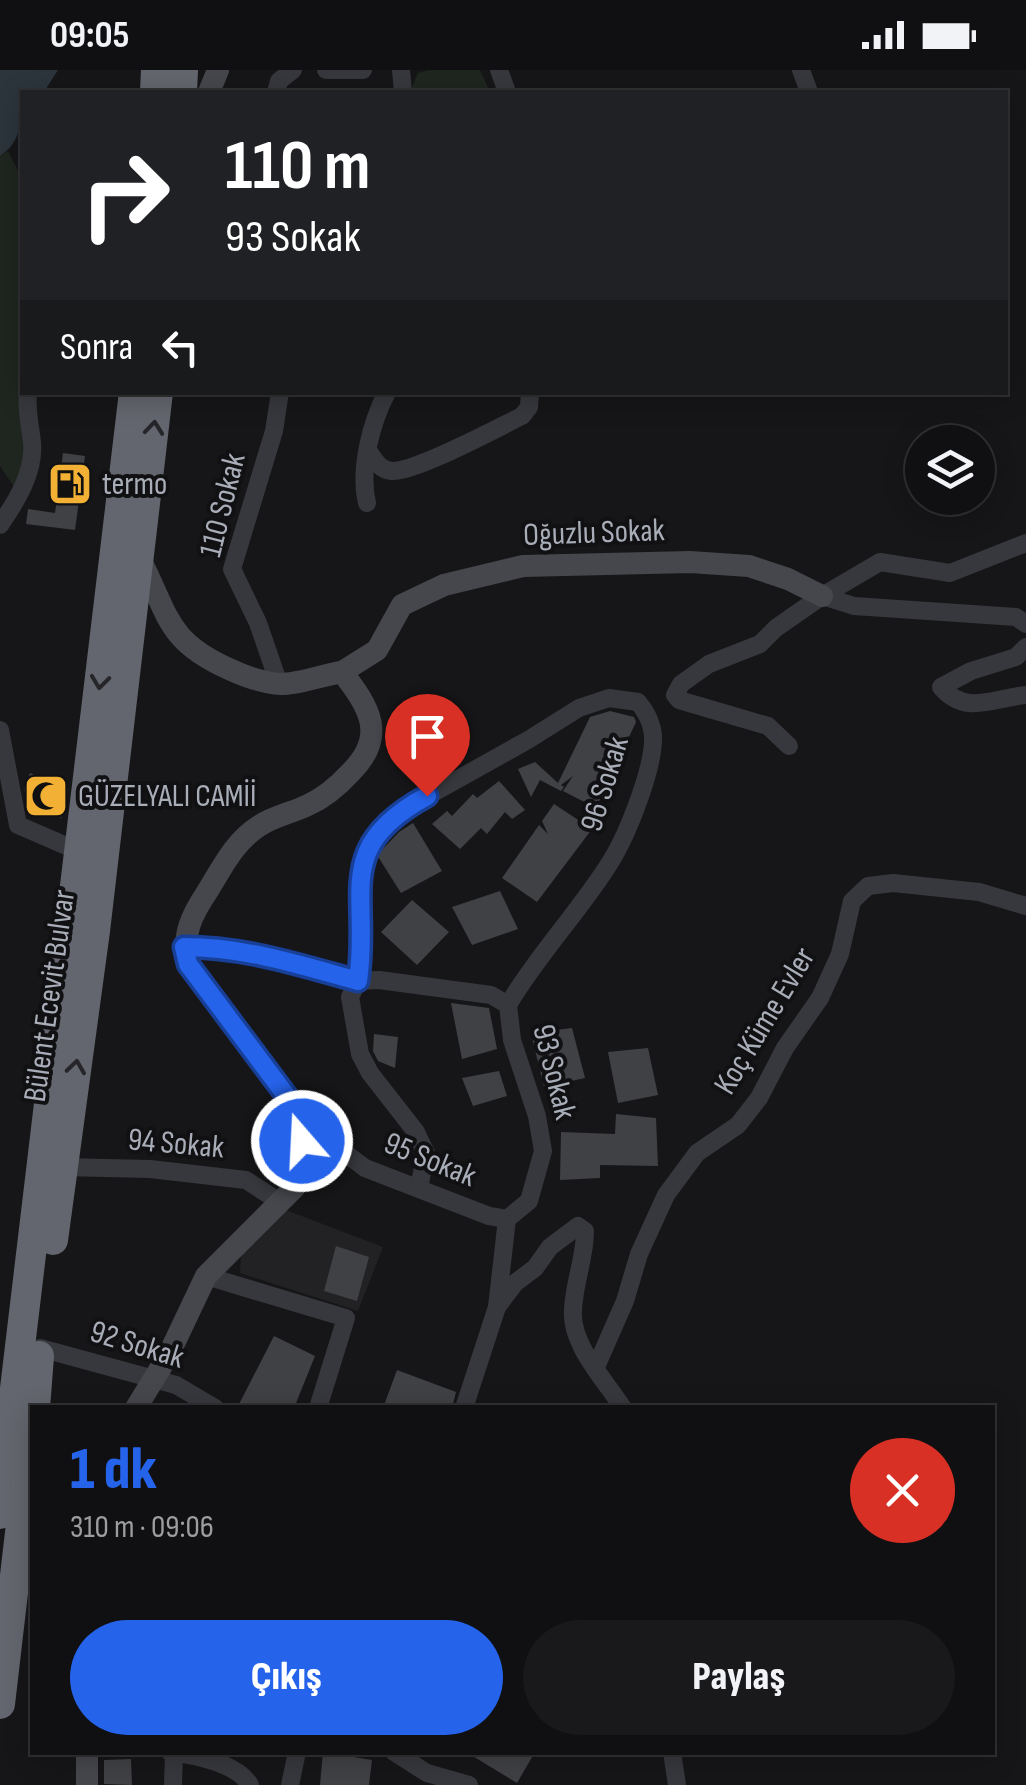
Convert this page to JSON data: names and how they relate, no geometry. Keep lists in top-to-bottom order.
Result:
{
  "streets": {
    "highway": ["Bülent Ecevit Bulvar"],
    "main road": ["Oğuzlu Sokak"],
    "street": [
      "110 Sokak",
      "96 Sokak",
      "Koç Küme Evler",
      "93 Sokak",
      "94 Sokak",
      "95 Sokak",
      "92 Sokak"
    ]
  },
  "crossings": [
    ["96 Sokak", "93 Sokak"],
    ["96 Sokak", "95 Sokak"],
    ["Bülent Ecevit Bulvar", "94 Sokak"],
    ["Bülent Ecevit Bulvar", "92 Sokak"],
    ["93 Sokak", "95 Sokak"]
  ],
  "places": {
    "fuel station": ["termo"],
    "mosque": ["GÜZELYALI CAMİİ"]
  },
  "page": {
    "status": "09:05",
    "turn": ["110 m", "93 Sokak"],
    "then": "Sonra",
    "heading": ["1 dk", "310 m · 09:06"],
    "buttons": ["Çıkış", "Paylaş"]
  }
}
